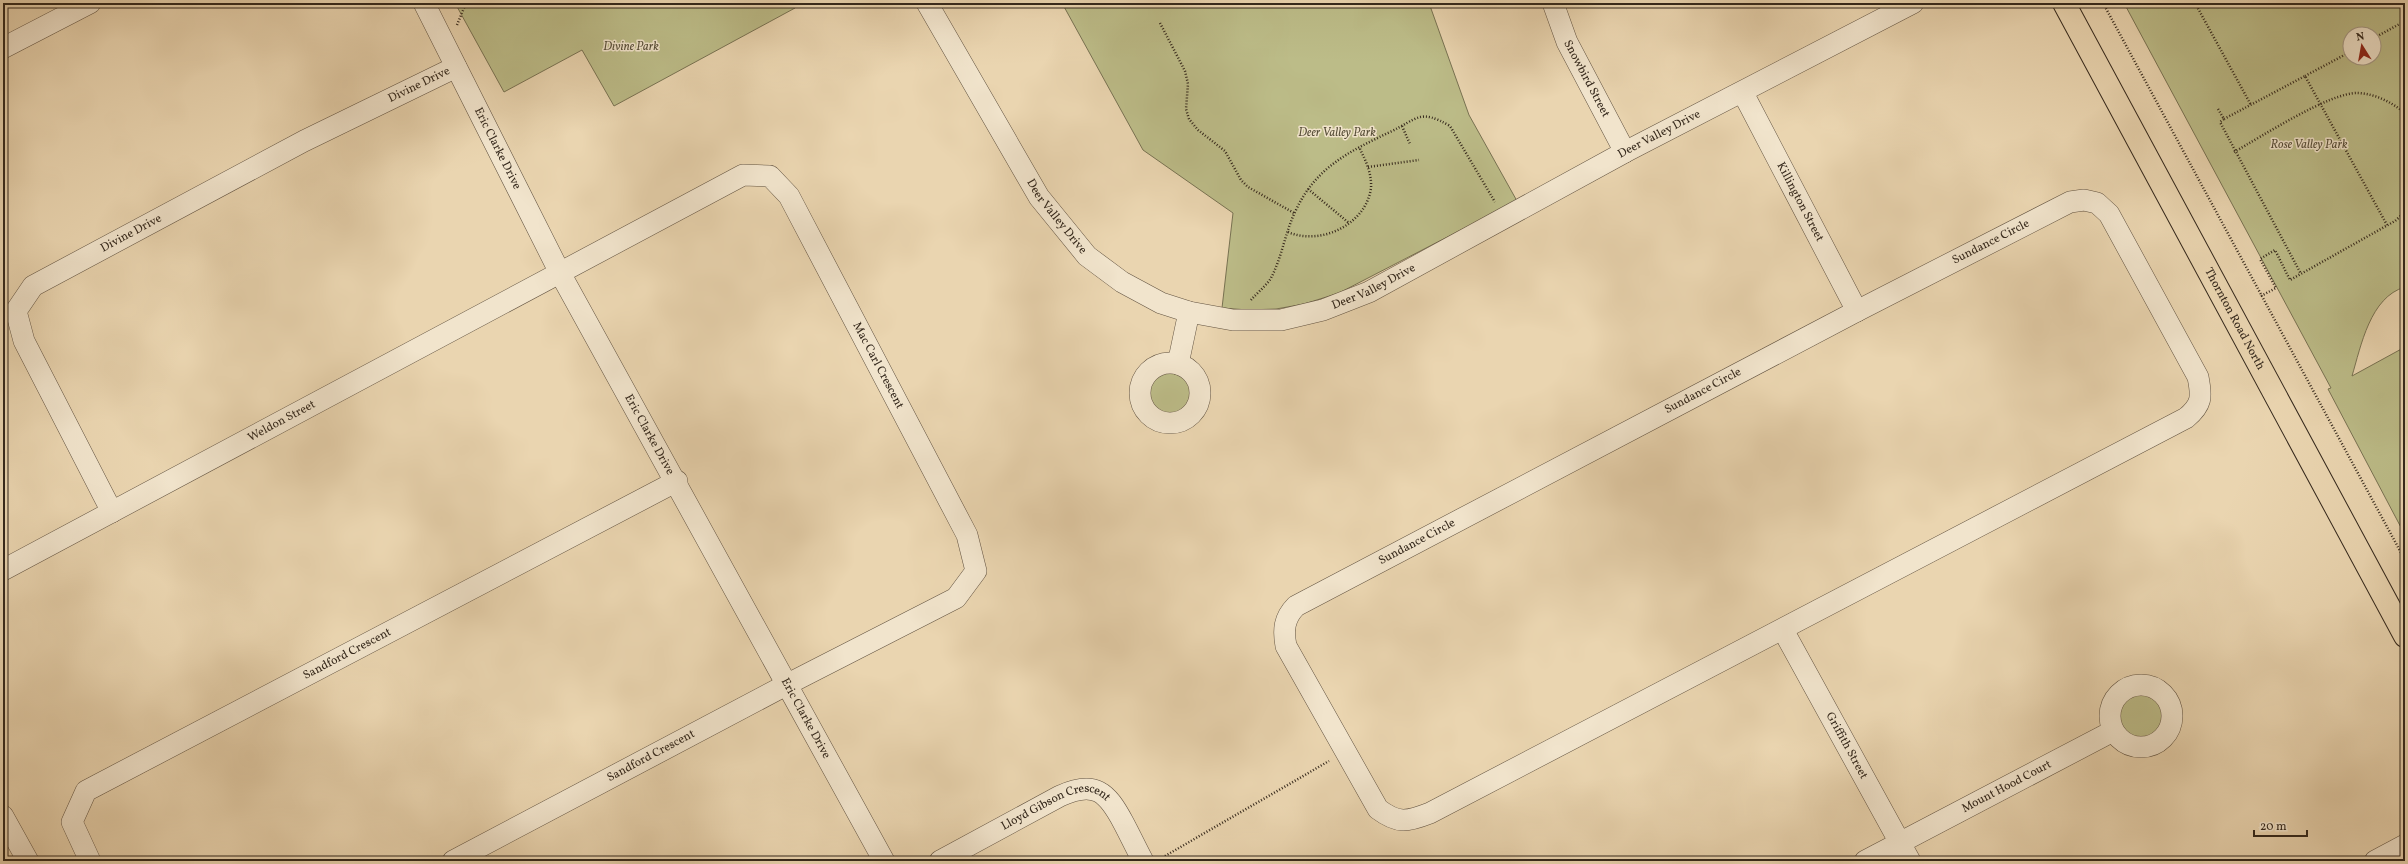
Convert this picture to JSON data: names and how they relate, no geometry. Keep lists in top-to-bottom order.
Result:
{
  "streets": {
    "main road": ["Thornton Road North"],
    "street": [
      "Snowbird Street",
      "Divine Drive",
      "Deer Valley Drive",
      "Eric Clarke Drive",
      "Killington Street",
      "Sundance Circle",
      "Mac Carl Crescent",
      "Weldon Street",
      "Sandford Crescent",
      "Griffith Street",
      "Mount Hood Court",
      "Lloyd Gibson Crescent"
    ]
  },
  "crossings": [
    ["Snowbird Street", "Deer Valley Drive"],
    ["Divine Drive", "Eric Clarke Drive"],
    ["Divine Drive", "Weldon Street"],
    ["Deer Valley Drive", "Killington Street"],
    ["Eric Clarke Drive", "Mac Carl Crescent"],
    ["Eric Clarke Drive", "Weldon Street"],
    ["Eric Clarke Drive", "Sandford Crescent"],
    ["Killington Street", "Sundance Circle"],
    ["Sundance Circle", "Griffith Street"],
    ["Mac Carl Crescent", "Weldon Street"],
    ["Mac Carl Crescent", "Sandford Crescent"],
    ["Griffith Street", "Mount Hood Court"]
  ],
  "parks": ["Divine Park", "Deer Valley Park", "Rose Valley Park"],
  "scale_bar": "20 m",
  "north": "top"
}
